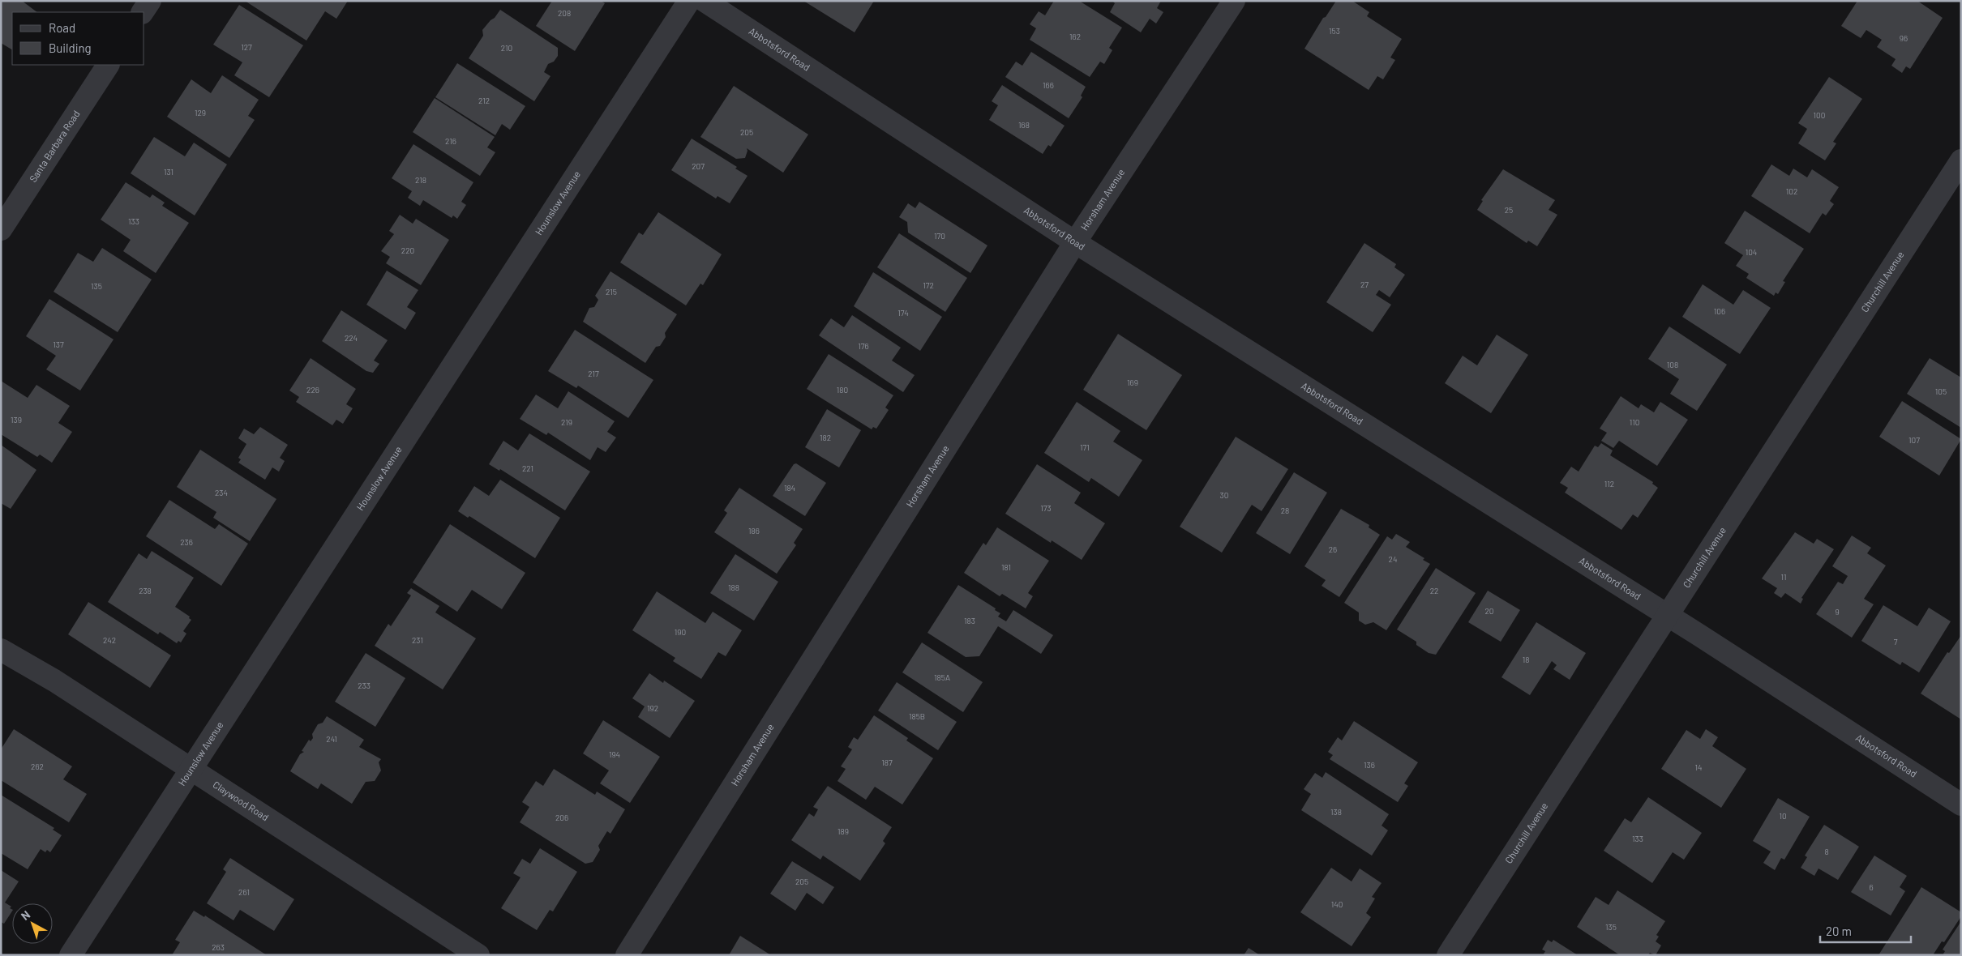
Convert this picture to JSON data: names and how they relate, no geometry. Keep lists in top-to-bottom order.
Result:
{
  "streets": {
    "street": [
      "Abbotsford Road",
      "Santa Barbara Road",
      "Horsham Avenue",
      "Hounslow Avenue",
      "Churchill Avenue",
      "Claywood Road"
    ]
  },
  "crossings": [
    ["Abbotsford Road", "Horsham Avenue"],
    ["Abbotsford Road", "Churchill Avenue"],
    ["Hounslow Avenue", "Claywood Road"]
  ],
  "house_numbers": [
    "208",
    "153",
    "162",
    "96",
    "127",
    "210",
    "166",
    "212",
    "129",
    "100",
    "168",
    "205",
    "216",
    "207",
    "131",
    "218",
    "102",
    "25",
    "133",
    "170",
    "220",
    "104",
    "27",
    "172",
    "135",
    "215",
    "106",
    "174",
    "224",
    "137",
    "176",
    "108",
    "217",
    "169",
    "226",
    "180",
    "105",
    "139",
    "219",
    "110",
    "182",
    "107",
    "171",
    "221",
    "112",
    "184",
    "234",
    "30",
    "173",
    "28",
    "186",
    "236",
    "26",
    "24",
    "181",
    "11",
    "188",
    "238",
    "22",
    "20",
    "9",
    "183",
    "190",
    "242",
    "231",
    "7",
    "18",
    "185A",
    "233",
    "192",
    "185B",
    "241",
    "194",
    "187",
    "136",
    "262",
    "14",
    "138",
    "10",
    "206",
    "189",
    "133",
    "8",
    "205",
    "6",
    "261",
    "140",
    "135",
    "263"
  ],
  "legend": ["Road", "Building"],
  "scale_bar": "20 m",
  "north": "top left"
}
